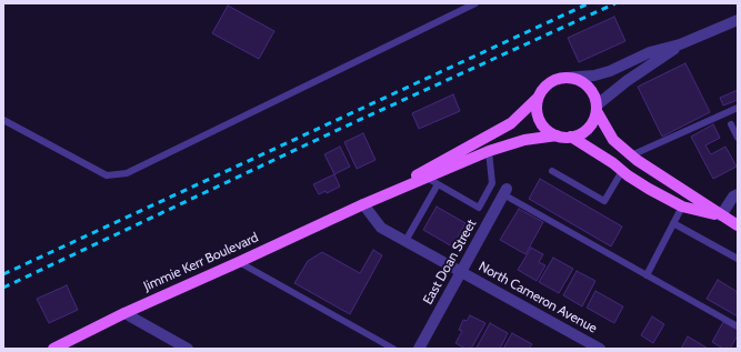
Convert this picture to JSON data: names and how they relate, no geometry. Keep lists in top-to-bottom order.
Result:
{
  "streets": {
    "main road": ["Jimmie Kerr Boulevard"],
    "street": ["East Doan Street", "North Cameron Avenue"]
  },
  "crossings": [
    ["Jimmie Kerr Boulevard", "North Cameron Avenue"],
    ["East Doan Street", "North Cameron Avenue"]
  ]
}
